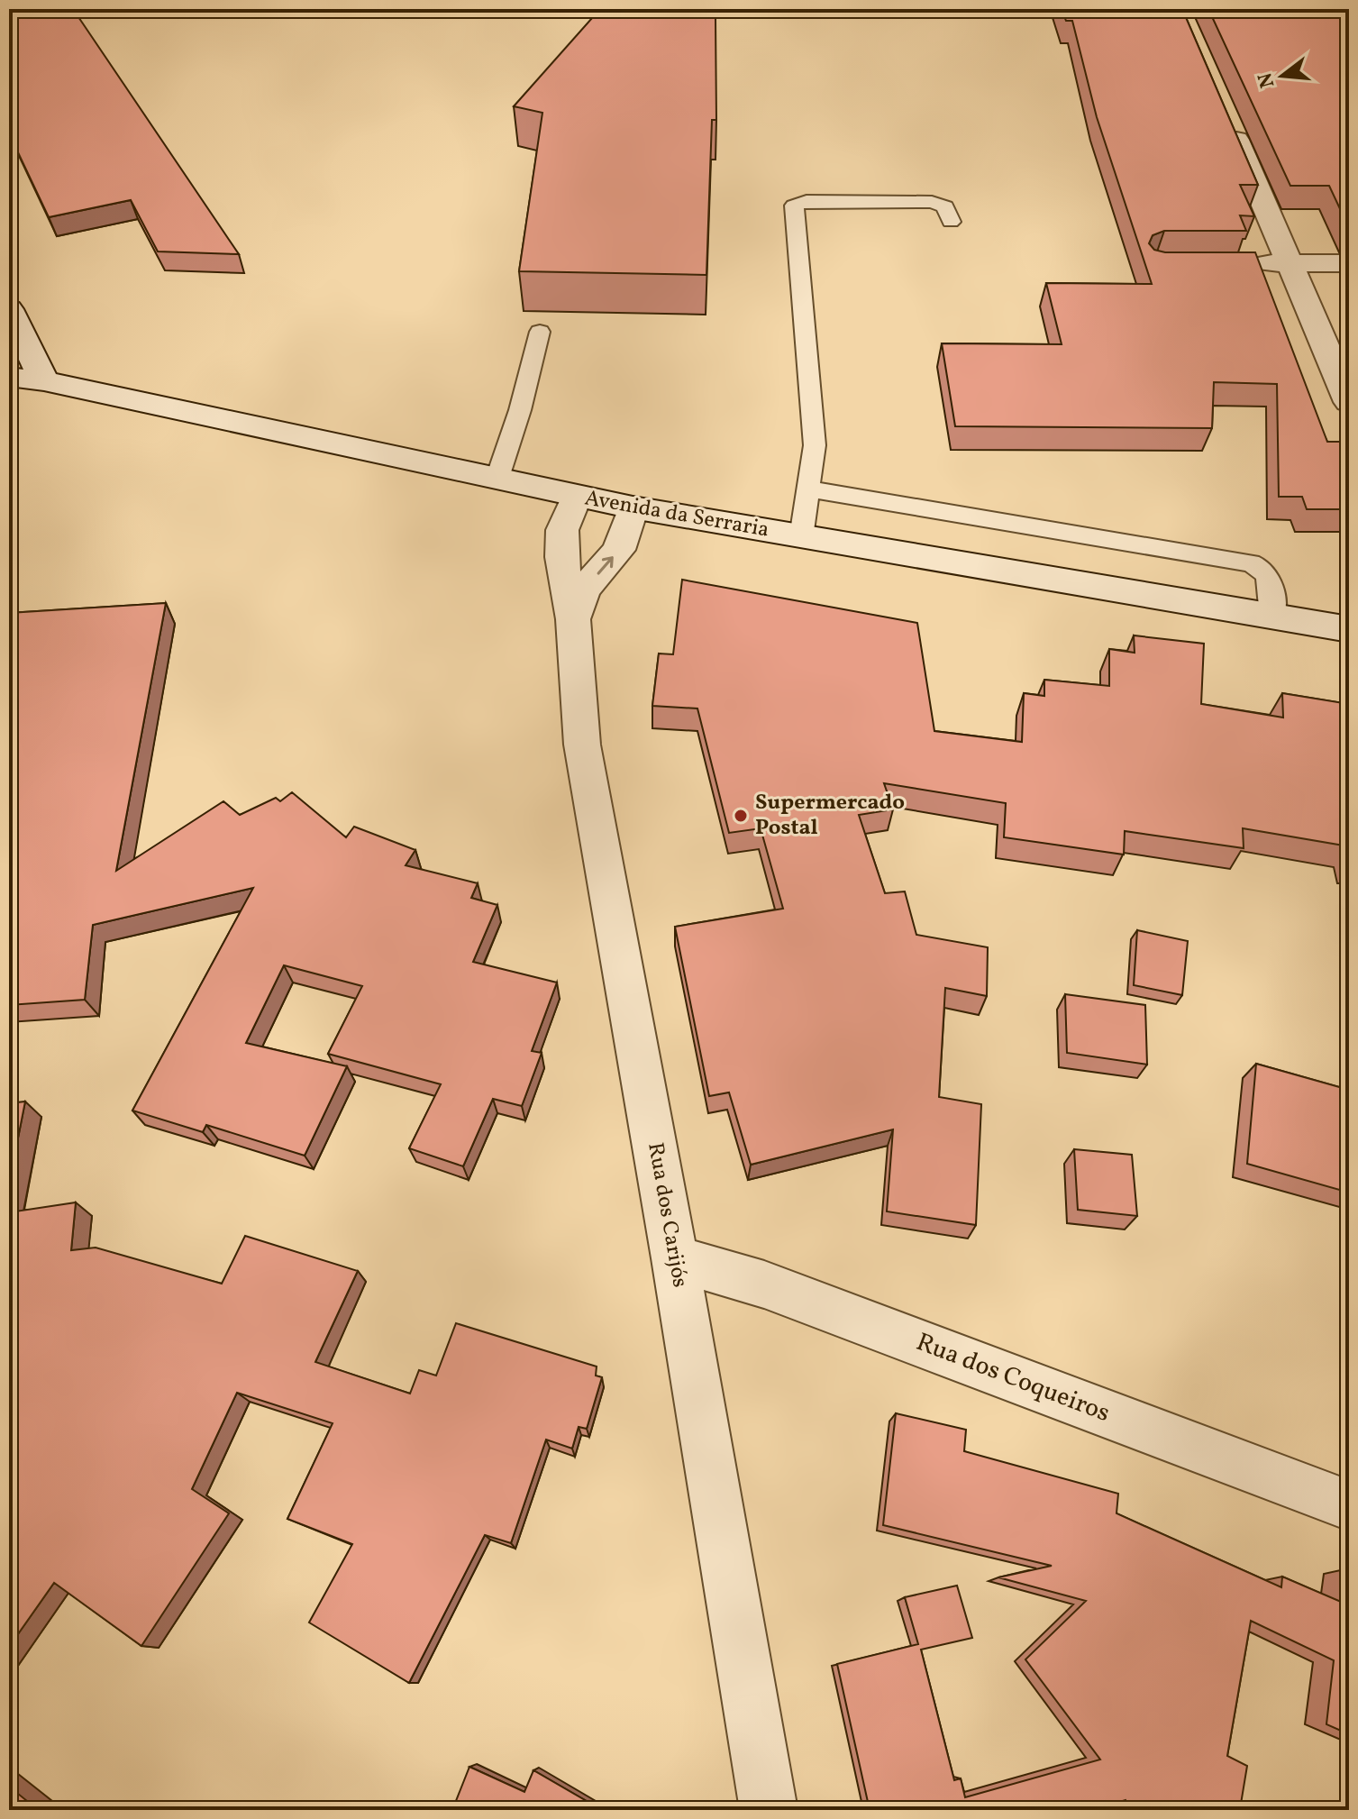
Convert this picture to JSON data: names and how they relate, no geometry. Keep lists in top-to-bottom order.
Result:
{
  "streets": {
    "street": ["Avenida da Serraria", "Rua dos Carijós", "Rua dos Coqueiros"]
  },
  "crossings": [
    ["Avenida da Serraria", "Rua dos Carijós"],
    ["Rua dos Carijós", "Rua dos Coqueiros"]
  ],
  "places": ["Supermercado Postal"],
  "north": "left"
}
